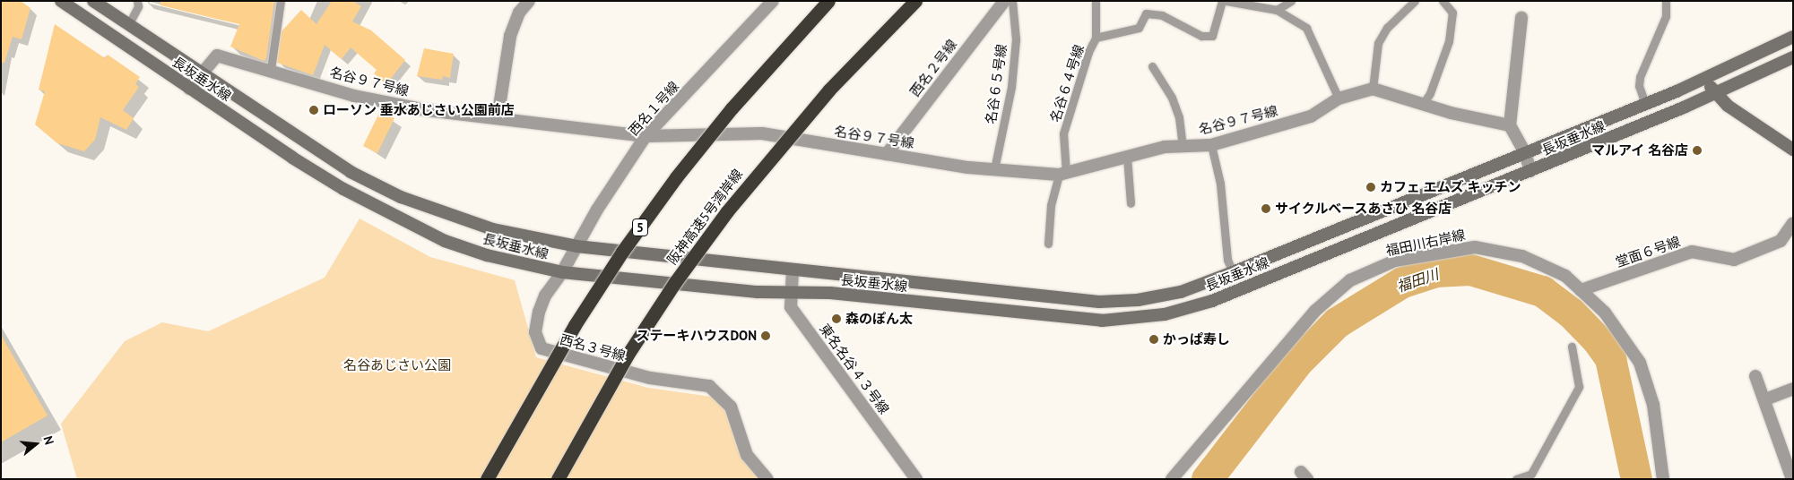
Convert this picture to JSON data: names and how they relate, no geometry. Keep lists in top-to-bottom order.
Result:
{
  "streets": {
    "highway": ["阪神高速5号湾岸線", "5"],
    "main road": ["長坂垂水線"],
    "street": [
      "西名２号線",
      "名谷９７号線",
      "西名１号線",
      "福田川右岸線",
      "堂面６号線",
      "西名３号線",
      "東名名谷４３号線"
    ],
    "lane": ["名谷６４号線", "名谷６５号線"]
  },
  "crossings": [
    ["西名２号線", "名谷９７号線"],
    ["長坂垂水線", "名谷９７号線"],
    ["長坂垂水線", "西名１号線"],
    ["長坂垂水線", "西名３号線"],
    ["長坂垂水線", "東名名谷４３号線"],
    ["名谷９７号線", "名谷６４号線"],
    ["名谷９７号線", "名谷６５号線"],
    ["名谷９７号線", "西名１号線"],
    ["西名１号線", "西名３号線"],
    ["福田川右岸線", "堂面６号線"]
  ],
  "water": ["福田川"],
  "parks": ["名谷あじさい公園"],
  "places": [
    "ローソン 垂水あじさい公園前店",
    "マルアイ 名谷店",
    "カフェ エムズ キッチン",
    "サイクルベースあさひ 名谷店",
    "森のぽん太",
    "ステーキハウスDON",
    "かっぱ寿し"
  ],
  "north": "right"
}
